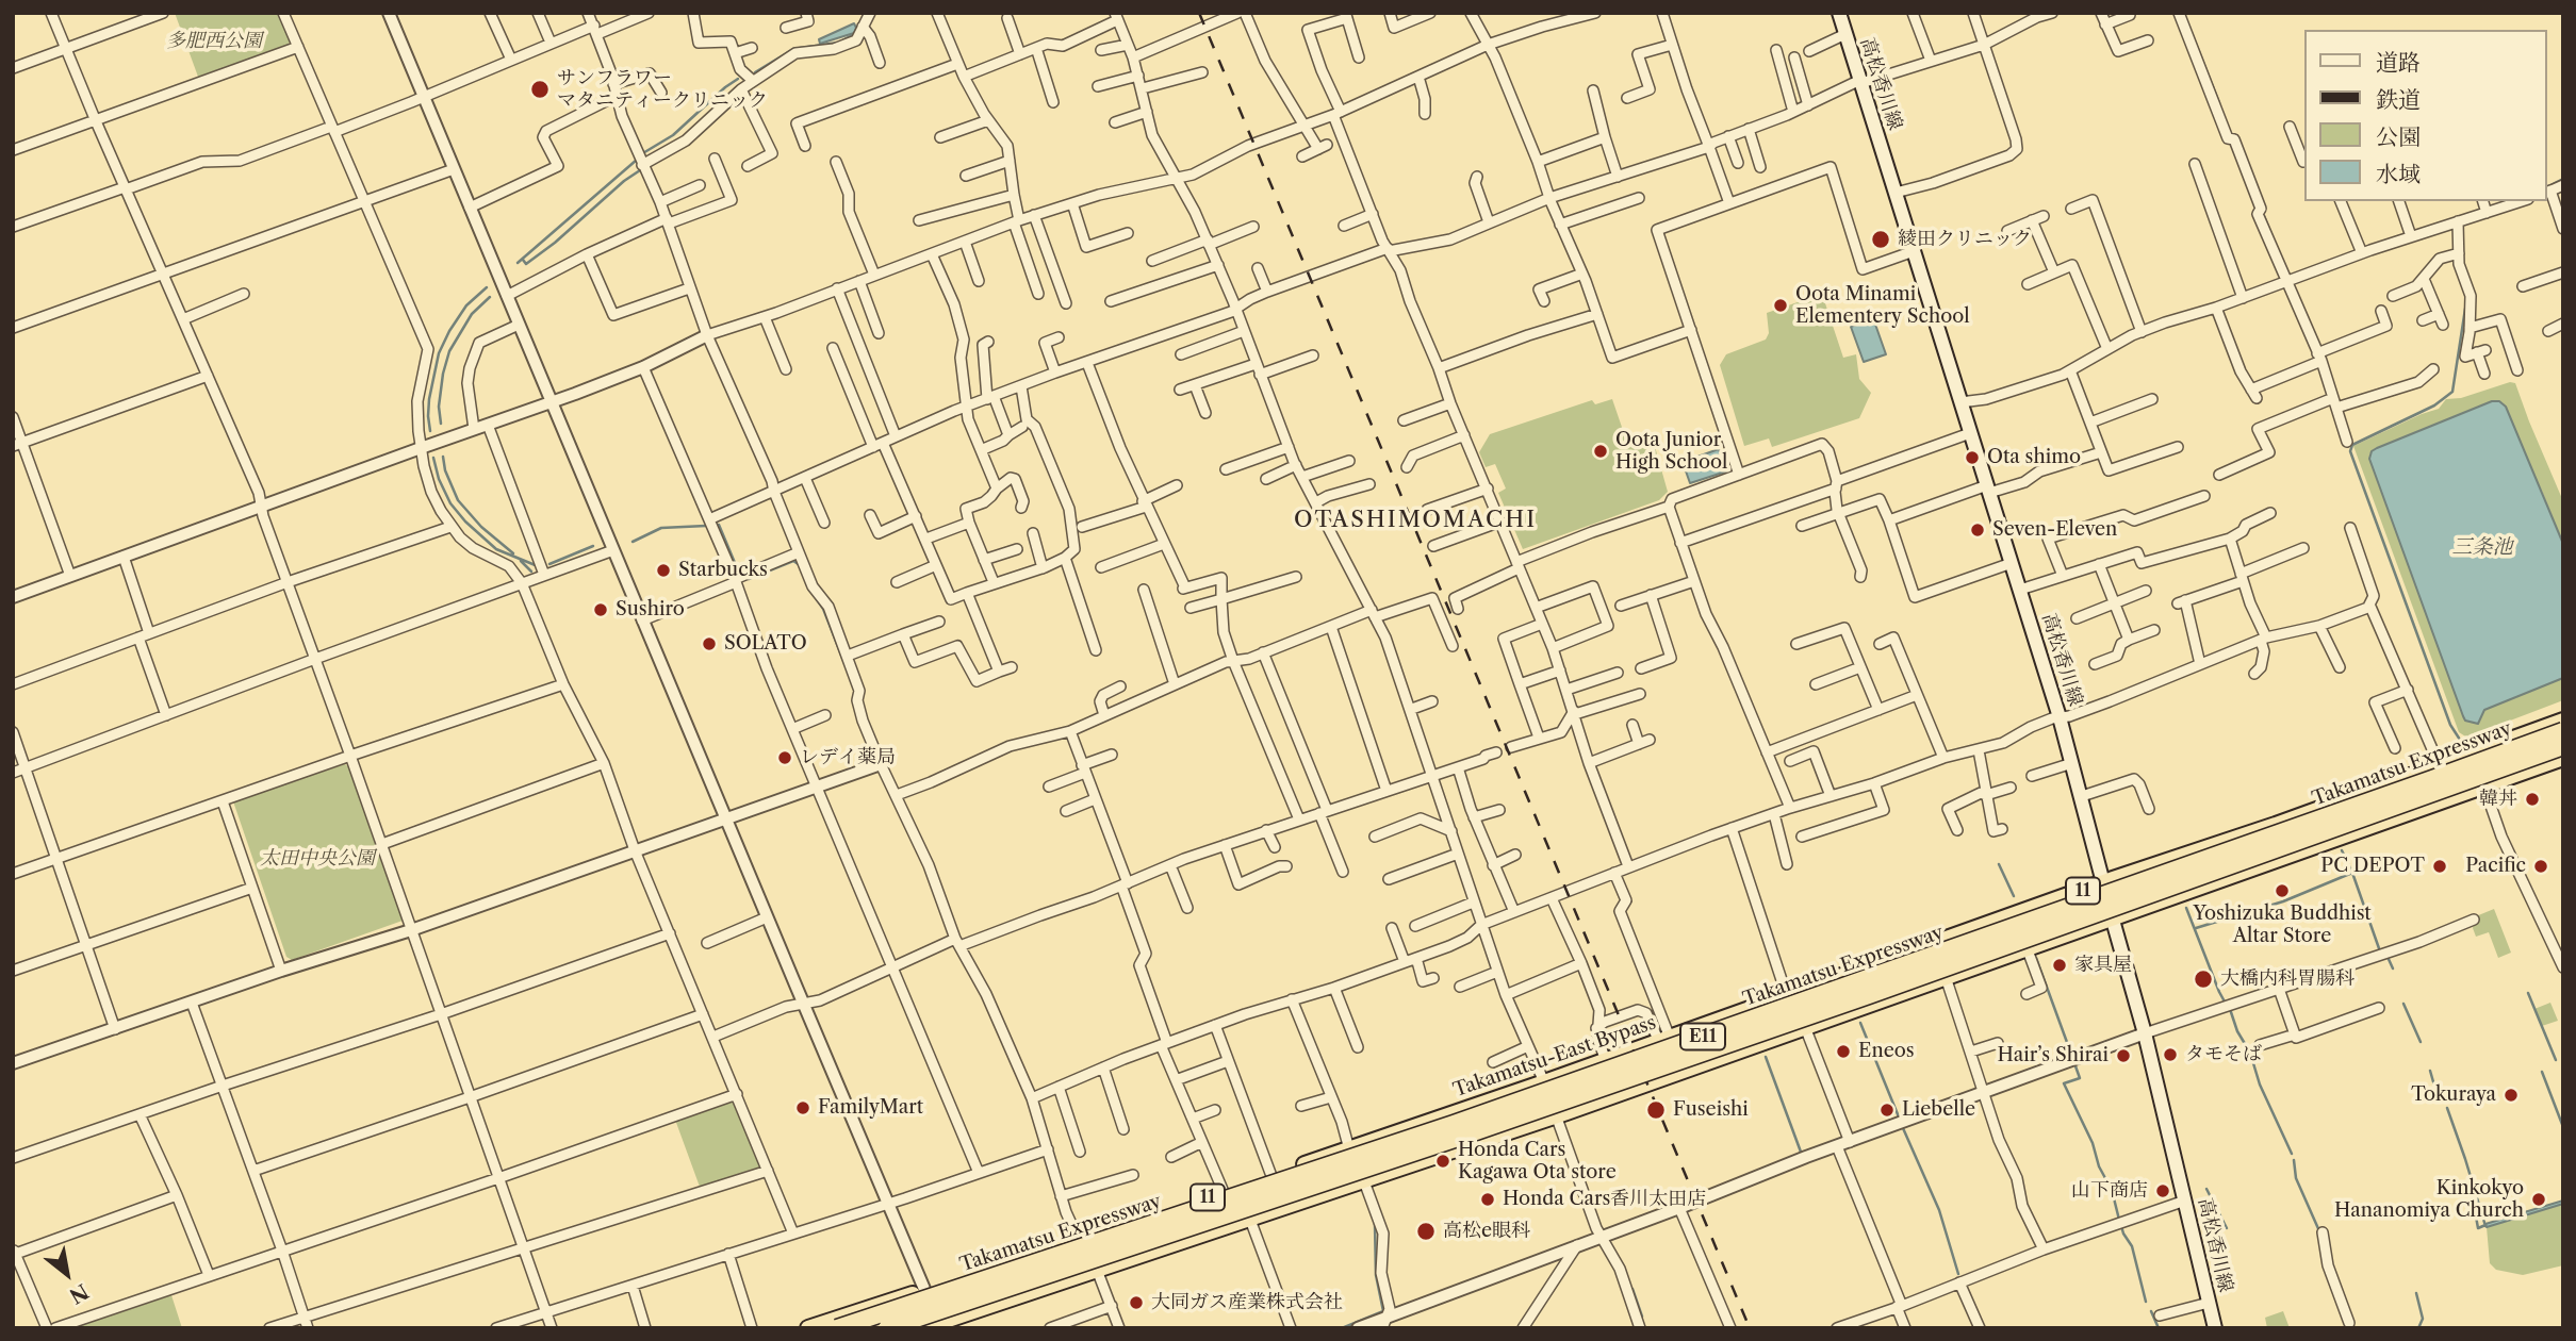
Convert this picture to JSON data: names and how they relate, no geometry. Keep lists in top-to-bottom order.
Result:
{
  "streets": {
    "highway": [
      "Takamatsu Expressway",
      "11",
      "E11",
      "Takamatsu-East Bypass"
    ],
    "main road": ["高松香川線"]
  },
  "crossings": [
    ["高松香川線", "11"],
    ["高松香川線", "Takamatsu-East Bypass"],
    ["Takamatsu Expressway", "Takamatsu-East Bypass"]
  ],
  "districts": ["OTASHIMOMACHI"],
  "water": ["三条池"],
  "parks": ["多肥西公園", "太田中央公園"],
  "places": [
    "サンフラワー マタニティークリニック",
    "綾田クリニック",
    "Oota Minami Elementery School",
    "Oota Junior High School",
    "Ota shimo",
    "Seven-Eleven",
    "Starbucks",
    "Sushiro",
    "SOLATO",
    "レデイ薬局",
    "韓丼",
    "PC DEPOT",
    "Pacific",
    "Yoshizuka Buddhist Altar Store",
    "家具屋",
    "大橋内科胃腸科",
    "Eneos",
    "タモそば",
    "Hair’s Shirai",
    "Tokuraya",
    "FamilyMart",
    "Fuseishi",
    "Liebelle",
    "Honda Cars Kagawa Ota store",
    "山下商店",
    "Honda Cars香川太田店",
    "Kinkokyo Hananomiya Church",
    "高松e眼科",
    "大同ガス産業株式会社"
  ],
  "legend": [
    "道路",
    "鉄道",
    "公園",
    "水域"
  ],
  "north": "bottom right"
}
